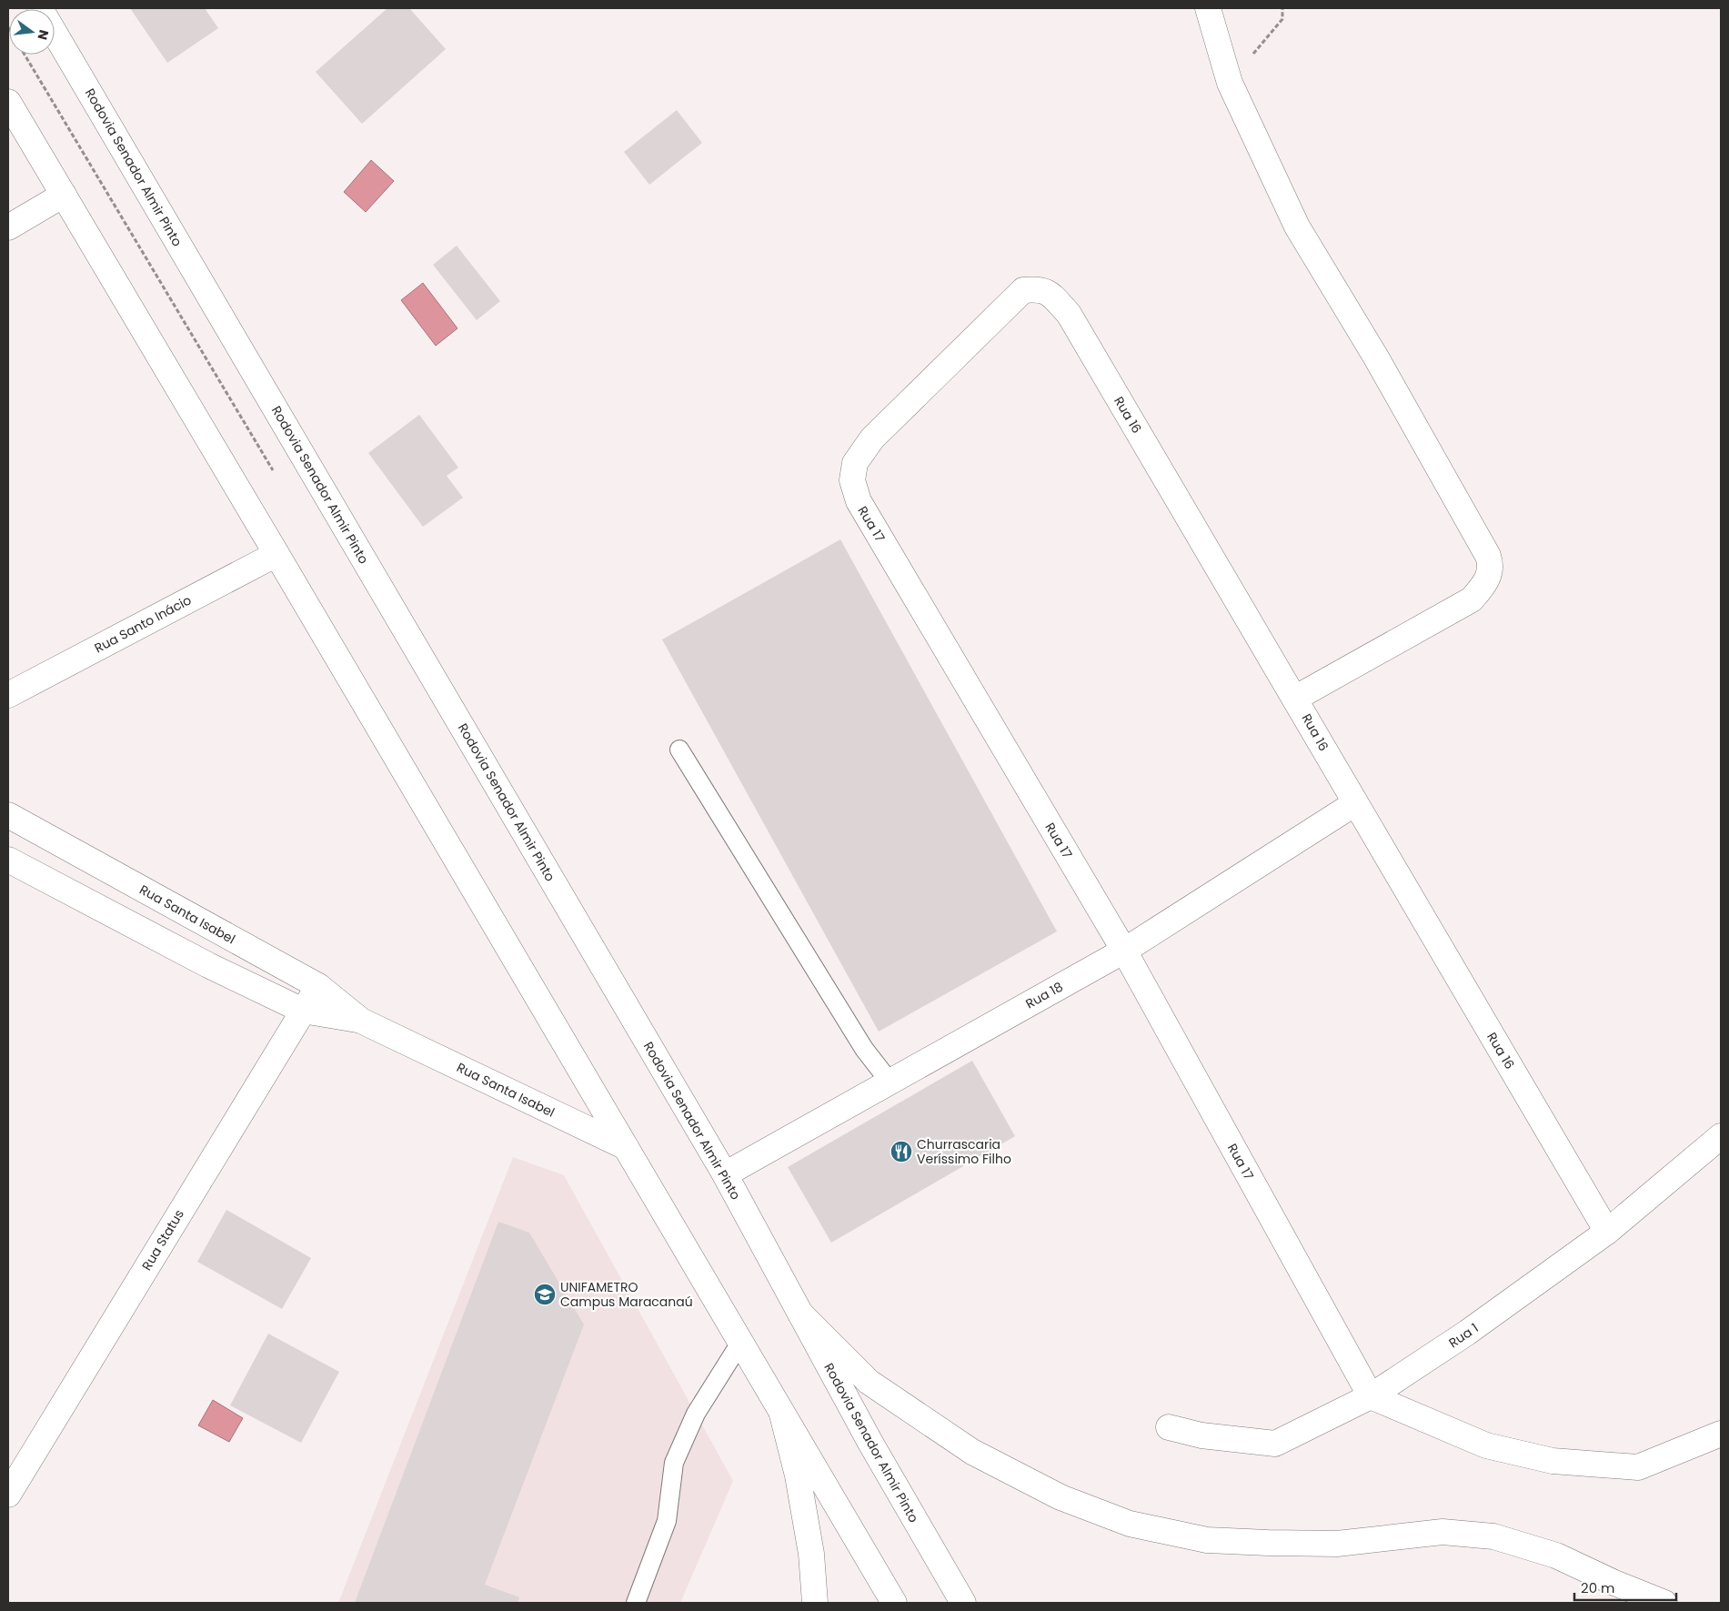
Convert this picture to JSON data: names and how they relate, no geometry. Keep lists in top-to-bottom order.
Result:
{
  "streets": {
    "main road": [
      "Rodovia Senador Almir Pinto",
      "Rua 16",
      "Rua 17",
      "Rua Santo Inácio",
      "Rua Santa Isabel",
      "Rua 18",
      "Rua Status",
      "Rua 1"
    ]
  },
  "crossings": [
    ["Rodovia Senador Almir Pinto", "Rua 18"],
    ["Rua 16", "Rua 17"],
    ["Rua 16", "Rua 18"],
    ["Rua 16", "Rua 1"],
    ["Rua 17", "Rua 18"],
    ["Rua 17", "Rua 1"],
    ["Rua Santa Isabel", "Rua Status"]
  ],
  "places": {
    "restaurant": ["Churrascaria Veríssimo Filho"],
    "school or university": ["UNIFAMETRO Campus Maracanaú"]
  },
  "scale_bar": "20 m",
  "north": "right"
}
